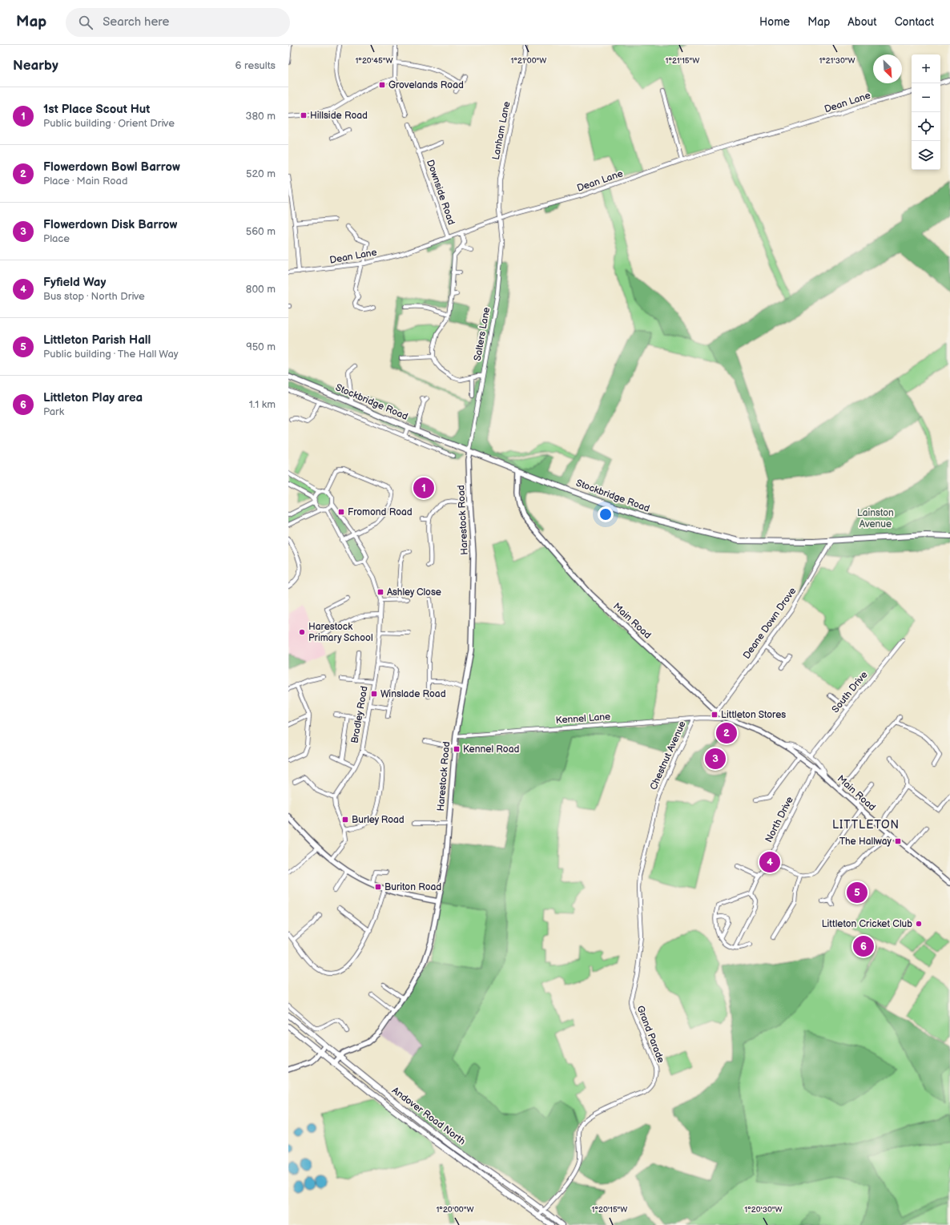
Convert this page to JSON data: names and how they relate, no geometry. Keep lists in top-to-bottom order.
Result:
{
  "streets": {
    "main road": ["Stockbridge Road", "Andover Road North"],
    "street": [
      "Dean Lane",
      "Lanham Lane",
      "Downside Road",
      "Salters Lane",
      "Harestock Road",
      "Main Road",
      "Deane Down Drove",
      "South Drive",
      "Bradley Road",
      "Kennel Lane",
      "Chestnut Avenue",
      "North Drive",
      "Grand Parade"
    ]
  },
  "crossings": [
    ["Dean Lane", "Lanham Lane"],
    ["Dean Lane", "Downside Road"],
    ["Dean Lane", "Salters Lane"],
    ["Lanham Lane", "Salters Lane"],
    ["Salters Lane", "Stockbridge Road"],
    ["Salters Lane", "Harestock Road"],
    ["Stockbridge Road", "Harestock Road"],
    ["Stockbridge Road", "Main Road"],
    ["Stockbridge Road", "Deane Down Drove"],
    ["Harestock Road", "Kennel Lane"],
    ["Harestock Road", "Andover Road North"],
    ["Main Road", "Deane Down Drove"],
    ["Main Road", "South Drive"],
    ["Main Road", "Kennel Lane"],
    ["Main Road", "North Drive"],
    ["Kennel Lane", "Chestnut Avenue"],
    ["Chestnut Avenue", "Grand Parade"],
    ["Grand Parade", "Andover Road North"]
  ],
  "districts": ["LITTLETON"],
  "parks": ["Lainston Avenue"],
  "places": {
    "transit": [
      "Grovelands Road",
      "Hillside Road",
      "Fromond Road",
      "Ashley Close",
      "Winslade Road",
      "Littleton Stores",
      "Kennel Road",
      "Burley Road",
      "The Hallway",
      "Buriton Road"
    ],
    "other": ["Harestock Primary School", "Littleton Cricket Club"]
  },
  "north": "bottom right",
  "page": {
    "header": "Map",
    "search": "Search here",
    "nav": [
      "Home",
      "Map",
      "About",
      "Contact"
    ],
    "heading": ["Nearby", "6 results"],
    "map_buttons": ["+", "−"],
    "list": [
      {
        "mark": "1",
        "name": "1st Place Scout Hut",
        "note": "Public building · Orient Drive",
        "value": "380 m"
      },
      {
        "mark": "2",
        "name": "Flowerdown Bowl Barrow",
        "note": "Place · Main Road",
        "value": "520 m"
      },
      {
        "mark": "3",
        "name": "Flowerdown Disk Barrow",
        "note": "Place",
        "value": "560 m"
      },
      {
        "mark": "4",
        "name": "Fyfield Way",
        "note": "Bus stop · North Drive",
        "value": "800 m"
      },
      {
        "mark": "5",
        "name": "Littleton Parish Hall",
        "note": "Public building · The Hall Way",
        "value": "950 m"
      },
      {
        "mark": "6",
        "name": "Littleton Play area",
        "note": "Park",
        "value": "1.1 km"
      }
    ],
    "pins": [
      "1",
      "2",
      "3",
      "4",
      "5",
      "6"
    ]
  },
  "coordinates": [
    "1°20'45\"W",
    "1°21'00\"W",
    "1°21'15\"W",
    "1°21'30\"W",
    "1°20'00\"W",
    "1°20'15\"W",
    "1°20'30\"W"
  ]
}
